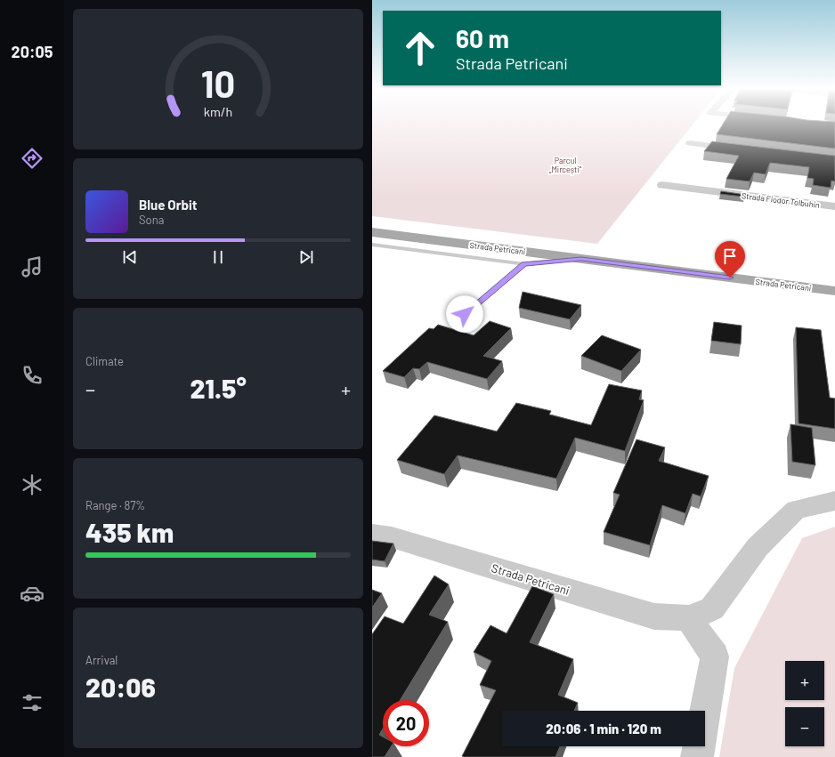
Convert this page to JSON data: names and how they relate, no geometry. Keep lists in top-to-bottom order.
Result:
{
  "streets": {
    "main road": ["Strada Petricani"],
    "street": ["Strada Fiodor Tolbuhin"]
  },
  "parks": ["Parcul „Mircești”"],
  "page": {
    "tabs": "20:05",
    "turn": ["60 m", "Strada Petricani"],
    "song": ["Blue Orbit", "Sona"],
    "tile": [
      "Climate",
      ["Range · 87%", "435 km"],
      ["Arrival", "20:06"]
    ],
    "heat": ["−", "21.5°", "+"],
    "map_buttons": ["+", "−"],
    "limit": "20",
    "trip": "20:06 · 1 min · 120 m",
    "gauge": ["10", "km/h"]
  }
}
